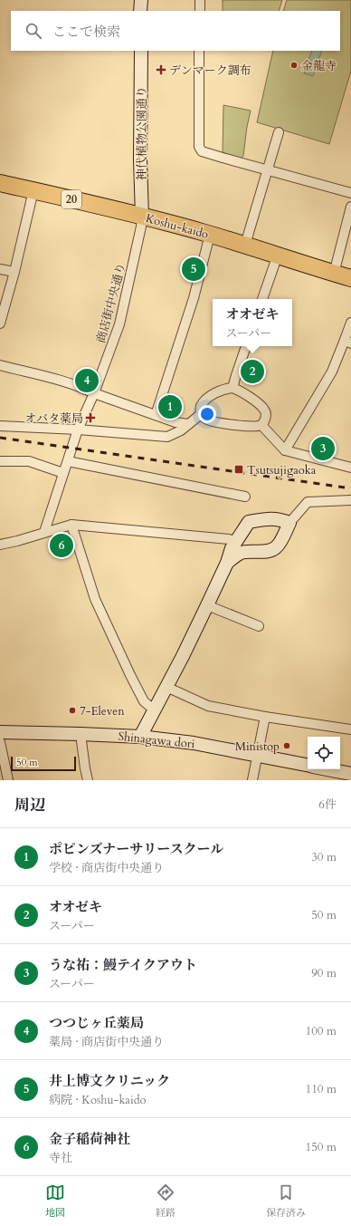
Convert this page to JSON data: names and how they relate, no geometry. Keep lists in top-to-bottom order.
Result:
{
  "streets": {
    "highway": ["20", "Koshu-kaido"],
    "street": ["神代植物公園通り", "商店街中央通り", "Shinagawa dori"]
  },
  "crossings": [
    ["神代植物公園通り", "Koshu-kaido"],
    ["神代植物公園通り", "商店街中央通り"],
    ["Koshu-kaido", "商店街中央通り"]
  ],
  "places": {
    "other": ["金龍寺", "7-Eleven", "Ministop"],
    "health": ["デンマーク調布", "オバタ薬局"],
    "transit": ["Tsutsujigaoka"]
  },
  "scale_bar": "50 m",
  "page": {
    "search": "ここで検索",
    "pins": [
      "5",
      "2",
      "4",
      "1",
      "3",
      "6"
    ],
    "popup": ["オオゼキ", "スーパー"],
    "scale": "50 m",
    "heading": ["周辺", "6件"],
    "list": [
      {
        "mark": "1",
        "name": "ポピンズナーサリースクール",
        "note": "学校 · 商店街中央通り",
        "value": "30 m"
      },
      {
        "mark": "2",
        "name": "オオゼキ",
        "note": "スーパー",
        "value": "50 m"
      },
      {
        "mark": "3",
        "name": "うな祐：鰻テイクアウト",
        "note": "スーパー",
        "value": "90 m"
      },
      {
        "mark": "4",
        "name": "つつじヶ丘薬局",
        "note": "薬局 · 商店街中央通り",
        "value": "100 m"
      },
      {
        "mark": "5",
        "name": "井上博文クリニック",
        "note": "病院 · Koshu-kaido",
        "value": "110 m"
      },
      {
        "mark": "6",
        "name": "金子稲荷神社",
        "note": "寺社",
        "value": "150 m"
      }
    ],
    "nav": ["地図", "経路", "保存済み"]
  }
}
